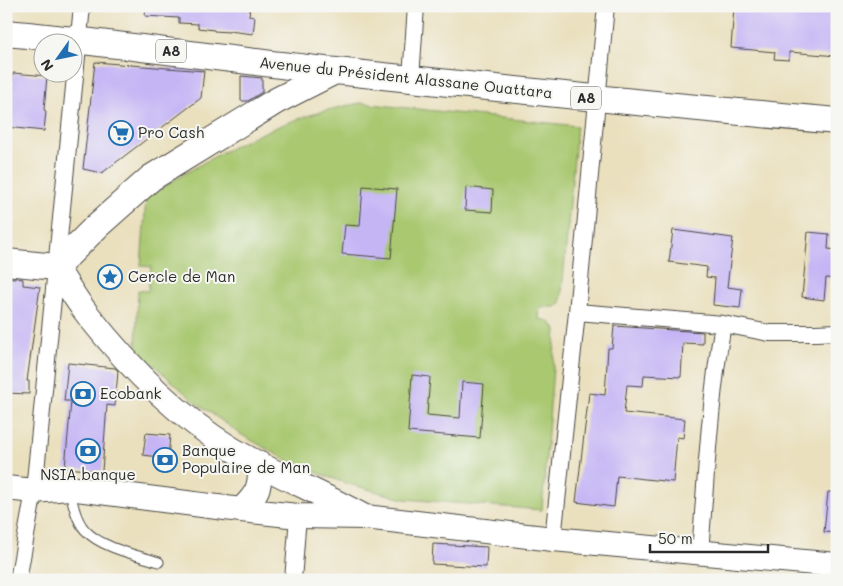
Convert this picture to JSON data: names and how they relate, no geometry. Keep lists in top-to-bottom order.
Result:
{
  "streets": {
    "main road": ["A8", "Avenue du Président Alassane Ouattara"]
  },
  "places": {
    "supermarket": ["Pro Cash"],
    "place": ["Cercle de Man"],
    "bank": ["Ecobank", "NSIA banque", "Banque Populaire de Man"]
  },
  "scale_bar": "50 m",
  "north": "bottom left"
}
